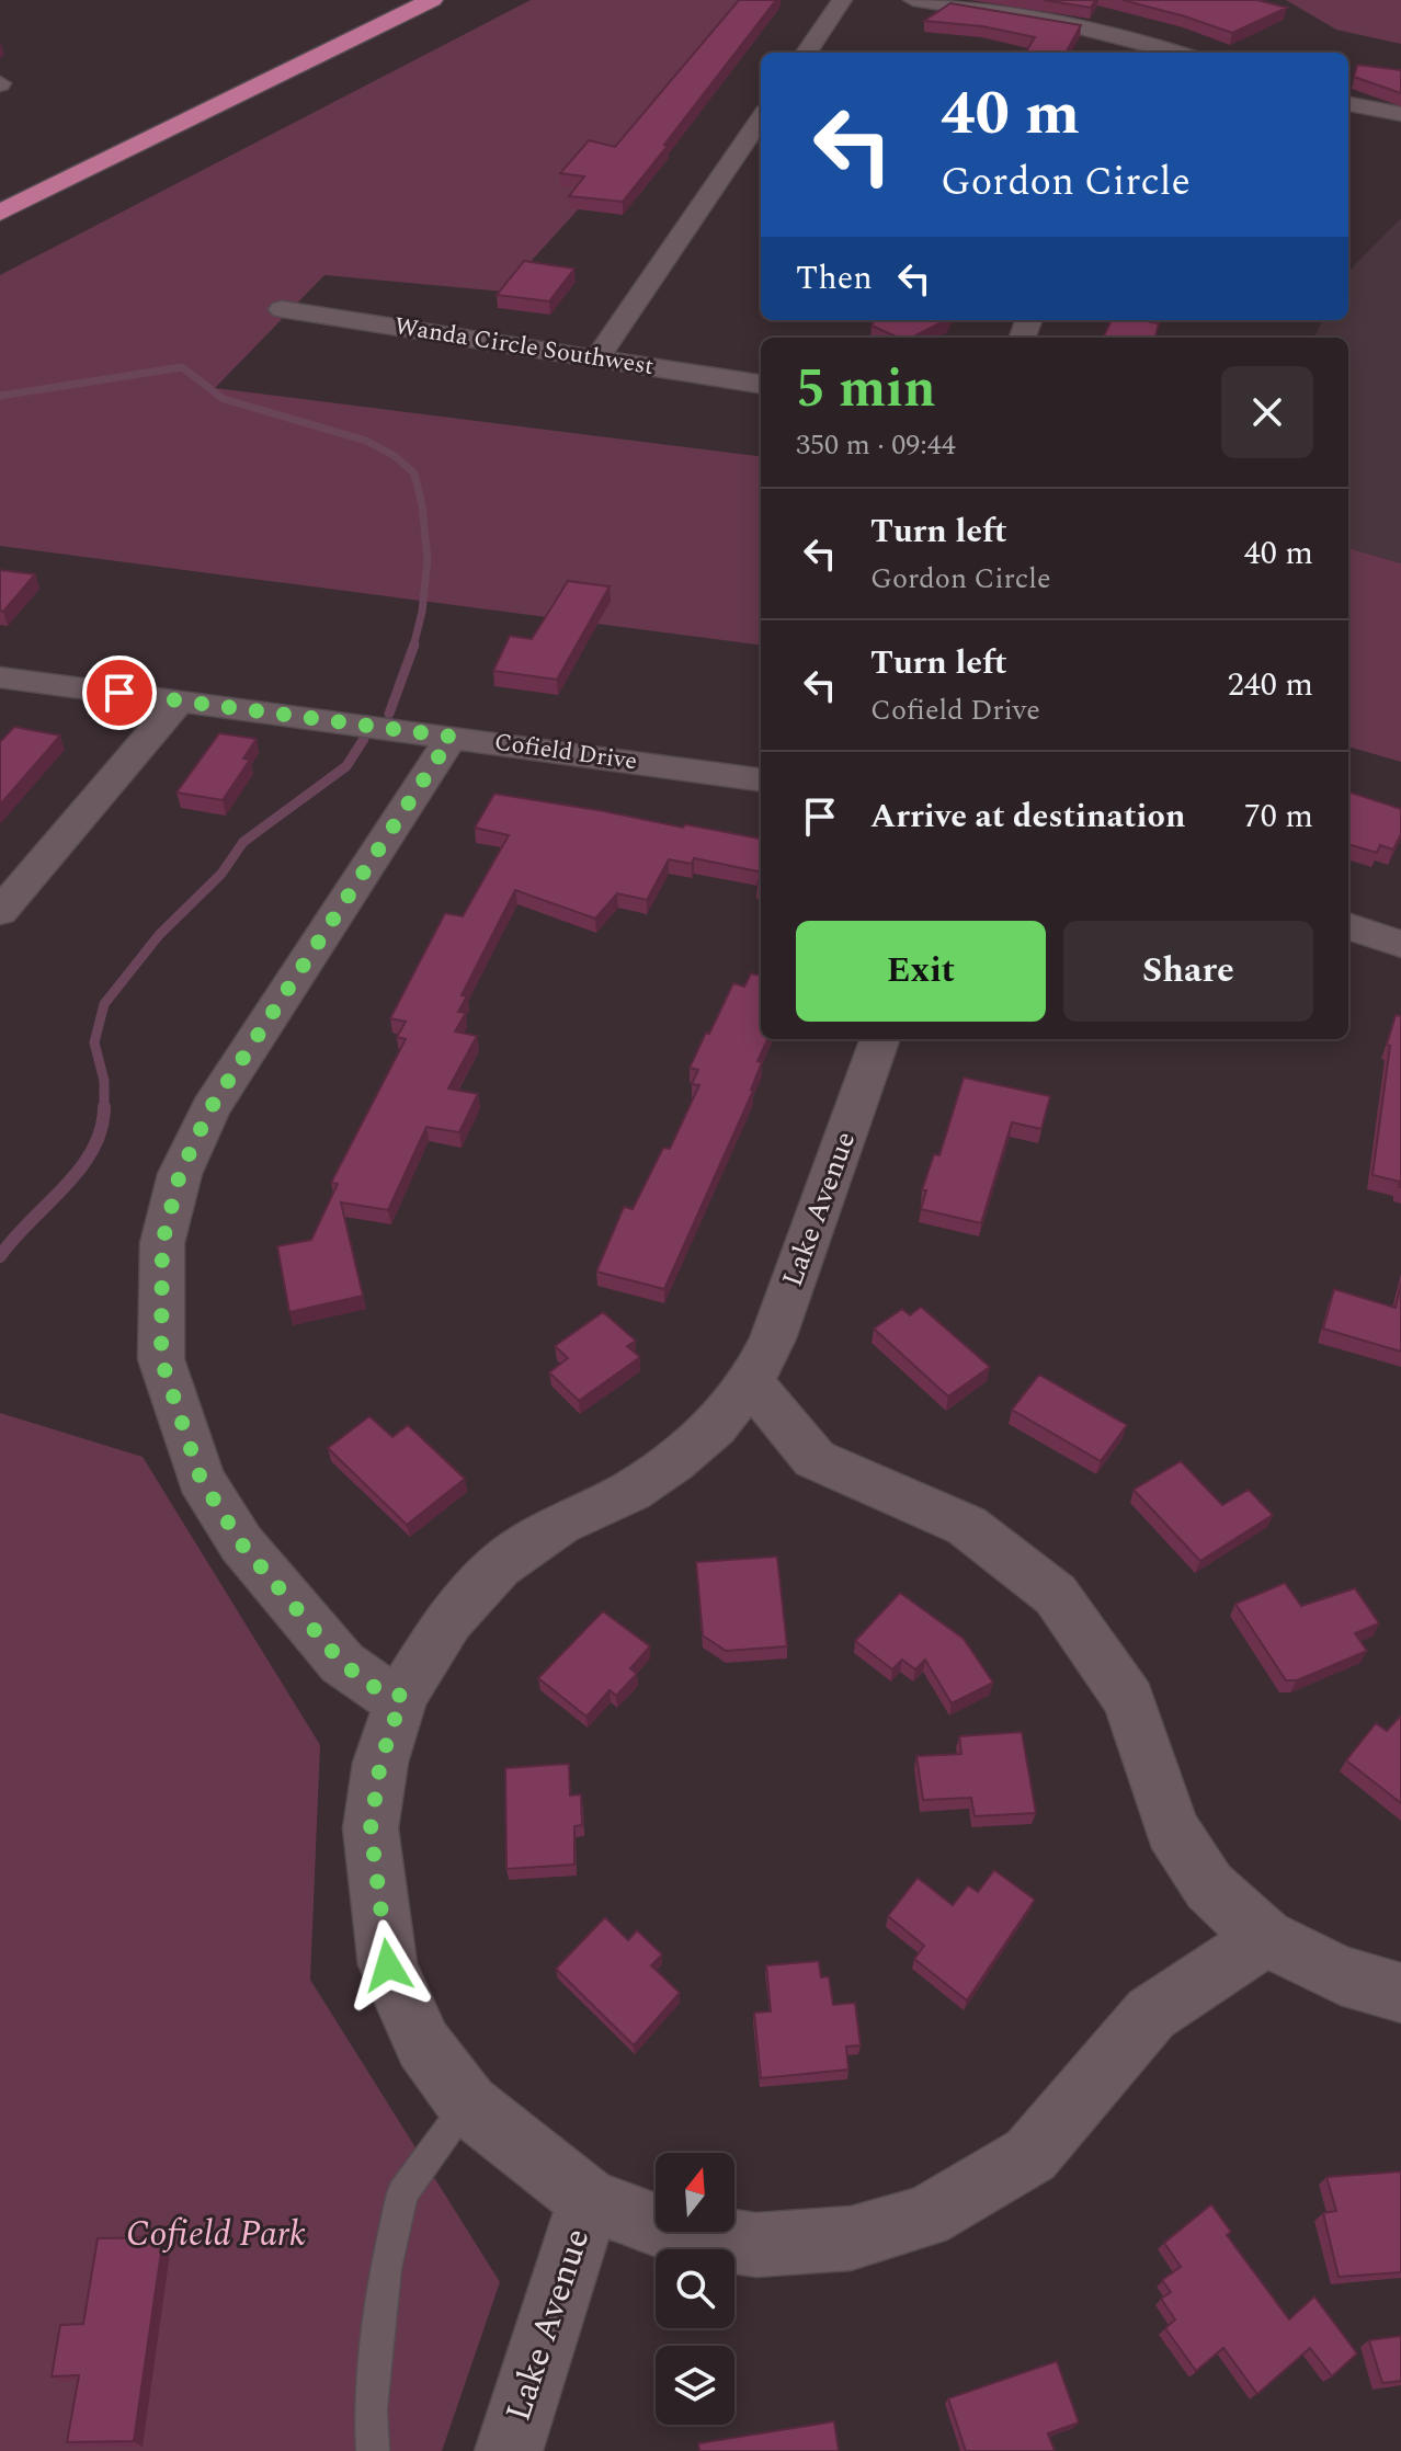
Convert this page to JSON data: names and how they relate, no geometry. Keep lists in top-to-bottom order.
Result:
{
  "streets": {
    "street": ["Wanda Circle Southwest", "Cofield Drive", "Lake Avenue"]
  },
  "parks": ["Cofield Park"],
  "north": "top",
  "page": {
    "turn": ["40 m", "Gordon Circle"],
    "then": "Then",
    "heading": ["5 min", "350 m · 09:44"],
    "list": [
      {
        "name": "Turn left",
        "note": "Gordon Circle",
        "value": "40 m"
      },
      {
        "name": "Turn left",
        "note": "Cofield Drive",
        "value": "240 m"
      },
      {
        "name": "Arrive at destination",
        "value": "70 m"
      }
    ],
    "buttons": ["Exit", "Share"]
  }
}
